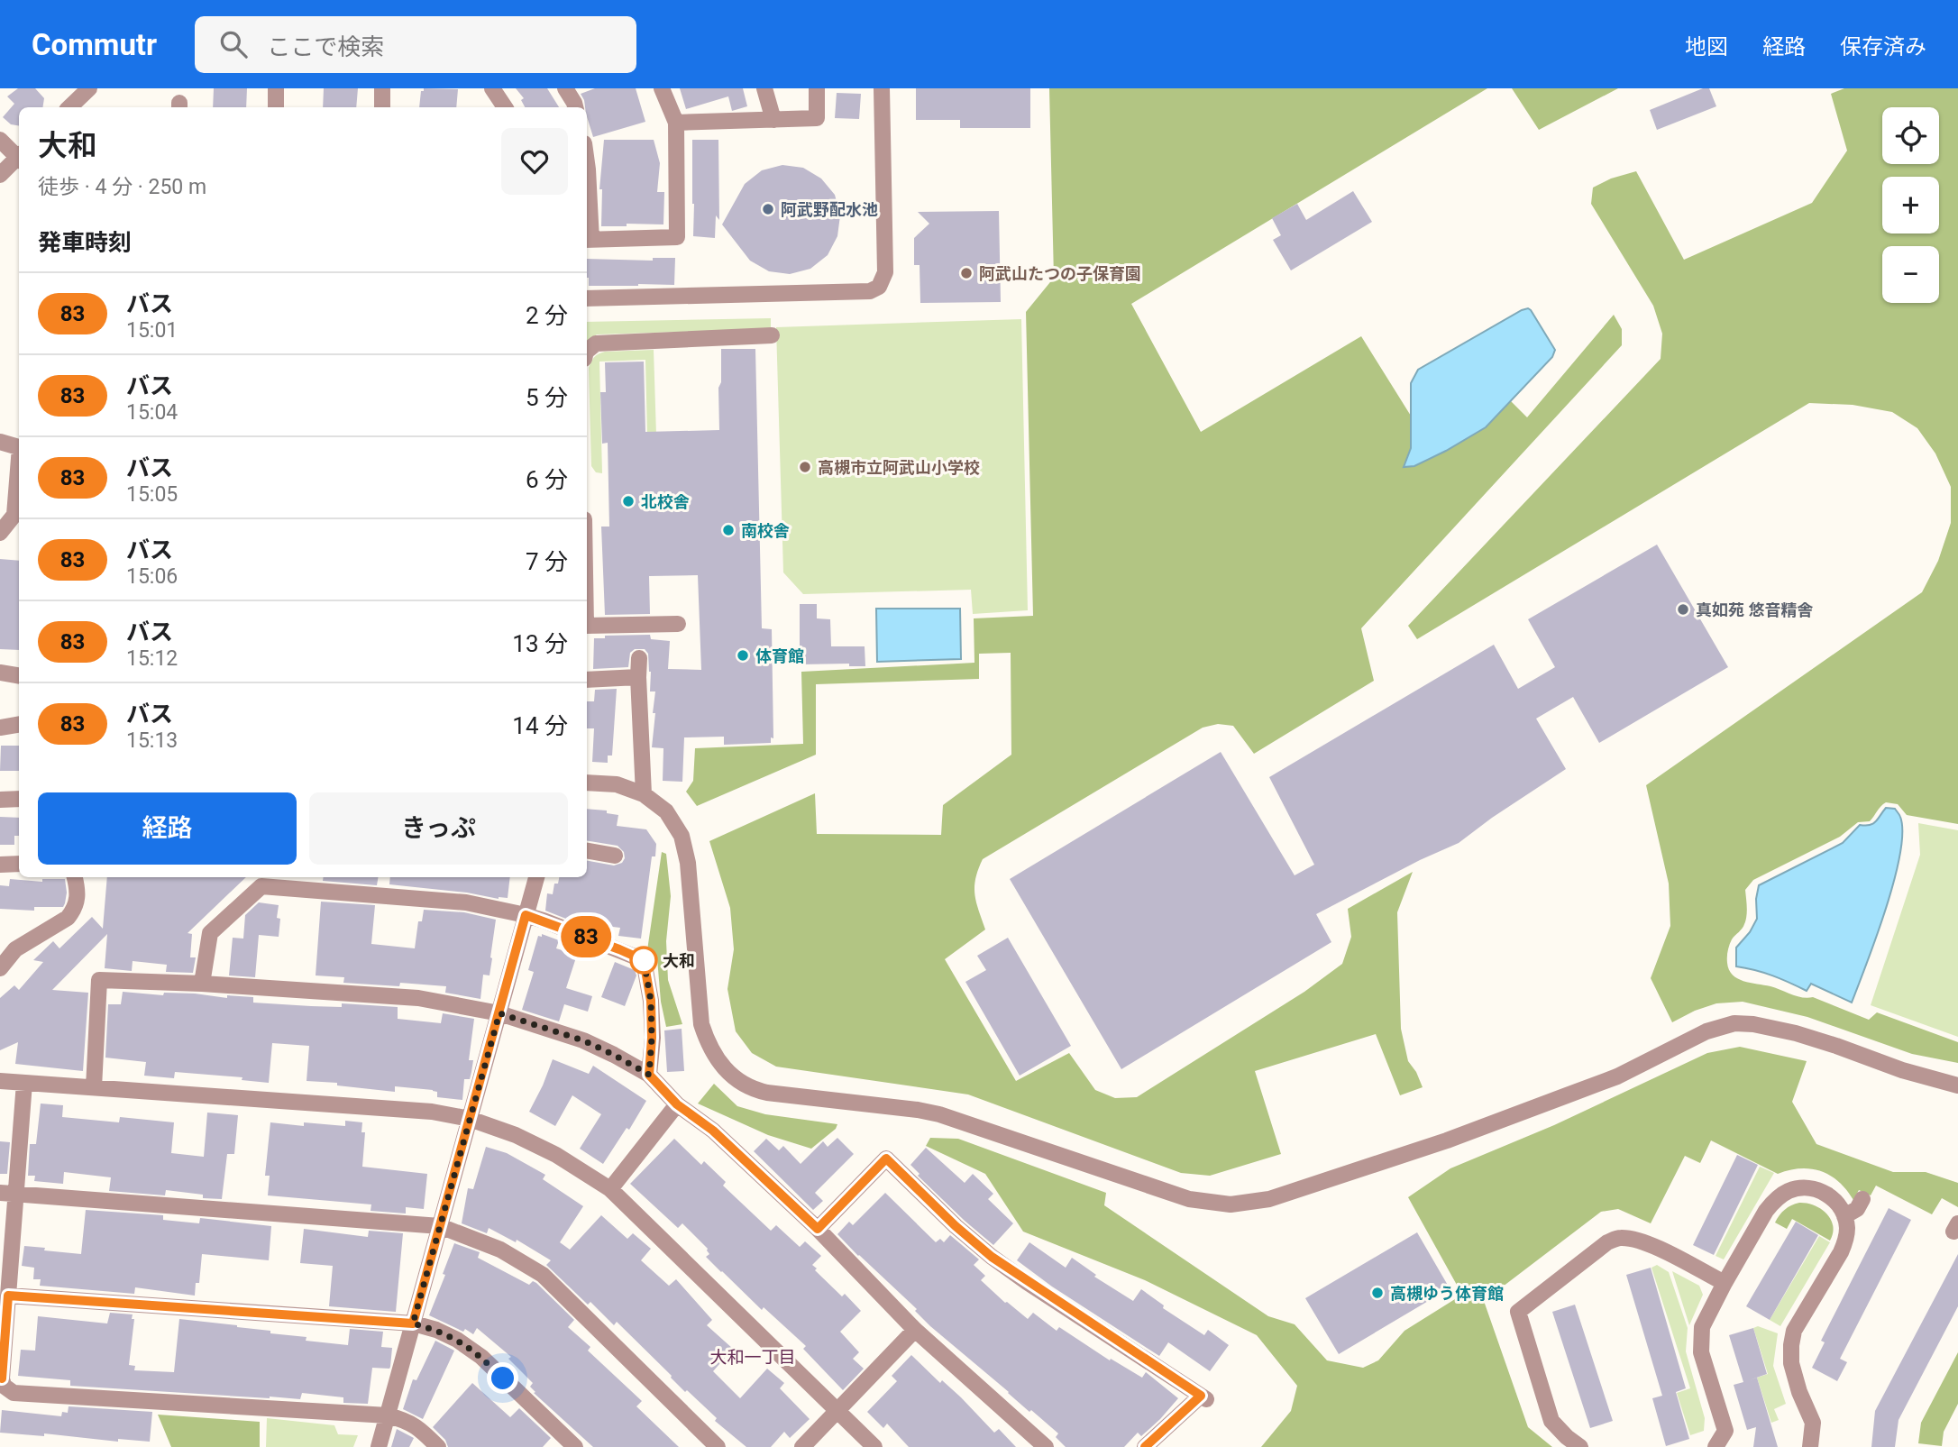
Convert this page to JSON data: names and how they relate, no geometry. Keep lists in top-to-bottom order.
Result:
{
  "districts": ["大和一丁目"],
  "places": [
    "阿武野配水池",
    "阿武山たつの子保育園",
    "高槻市立阿武山小学校",
    "北校舎",
    "南校舎",
    "真如苑 悠音精舎",
    "体育館",
    "大和",
    "高槻ゆう体育館"
  ],
  "lines": ["bus line 83"],
  "page": {
    "header": "Commutr",
    "search": "ここで検索",
    "nav": ["地図", "経路", "保存済み"],
    "on_map": "83",
    "map_buttons": ["+", "−"],
    "heading": [
      ["大和", "徒歩 · 4 分 · 250 m"],
      "発車時刻"
    ],
    "list": [
      {
        "mark": "83",
        "name": "バス",
        "note": "15:01",
        "value": "2 分"
      },
      {
        "mark": "83",
        "name": "バス",
        "note": "15:04",
        "value": "5 分"
      },
      {
        "mark": "83",
        "name": "バス",
        "note": "15:05",
        "value": "6 分"
      },
      {
        "mark": "83",
        "name": "バス",
        "note": "15:06",
        "value": "7 分"
      },
      {
        "mark": "83",
        "name": "バス",
        "note": "15:12",
        "value": "13 分"
      },
      {
        "mark": "83",
        "name": "バス",
        "note": "15:13",
        "value": "14 分"
      }
    ],
    "buttons": ["経路", "きっぷ"]
  }
}
